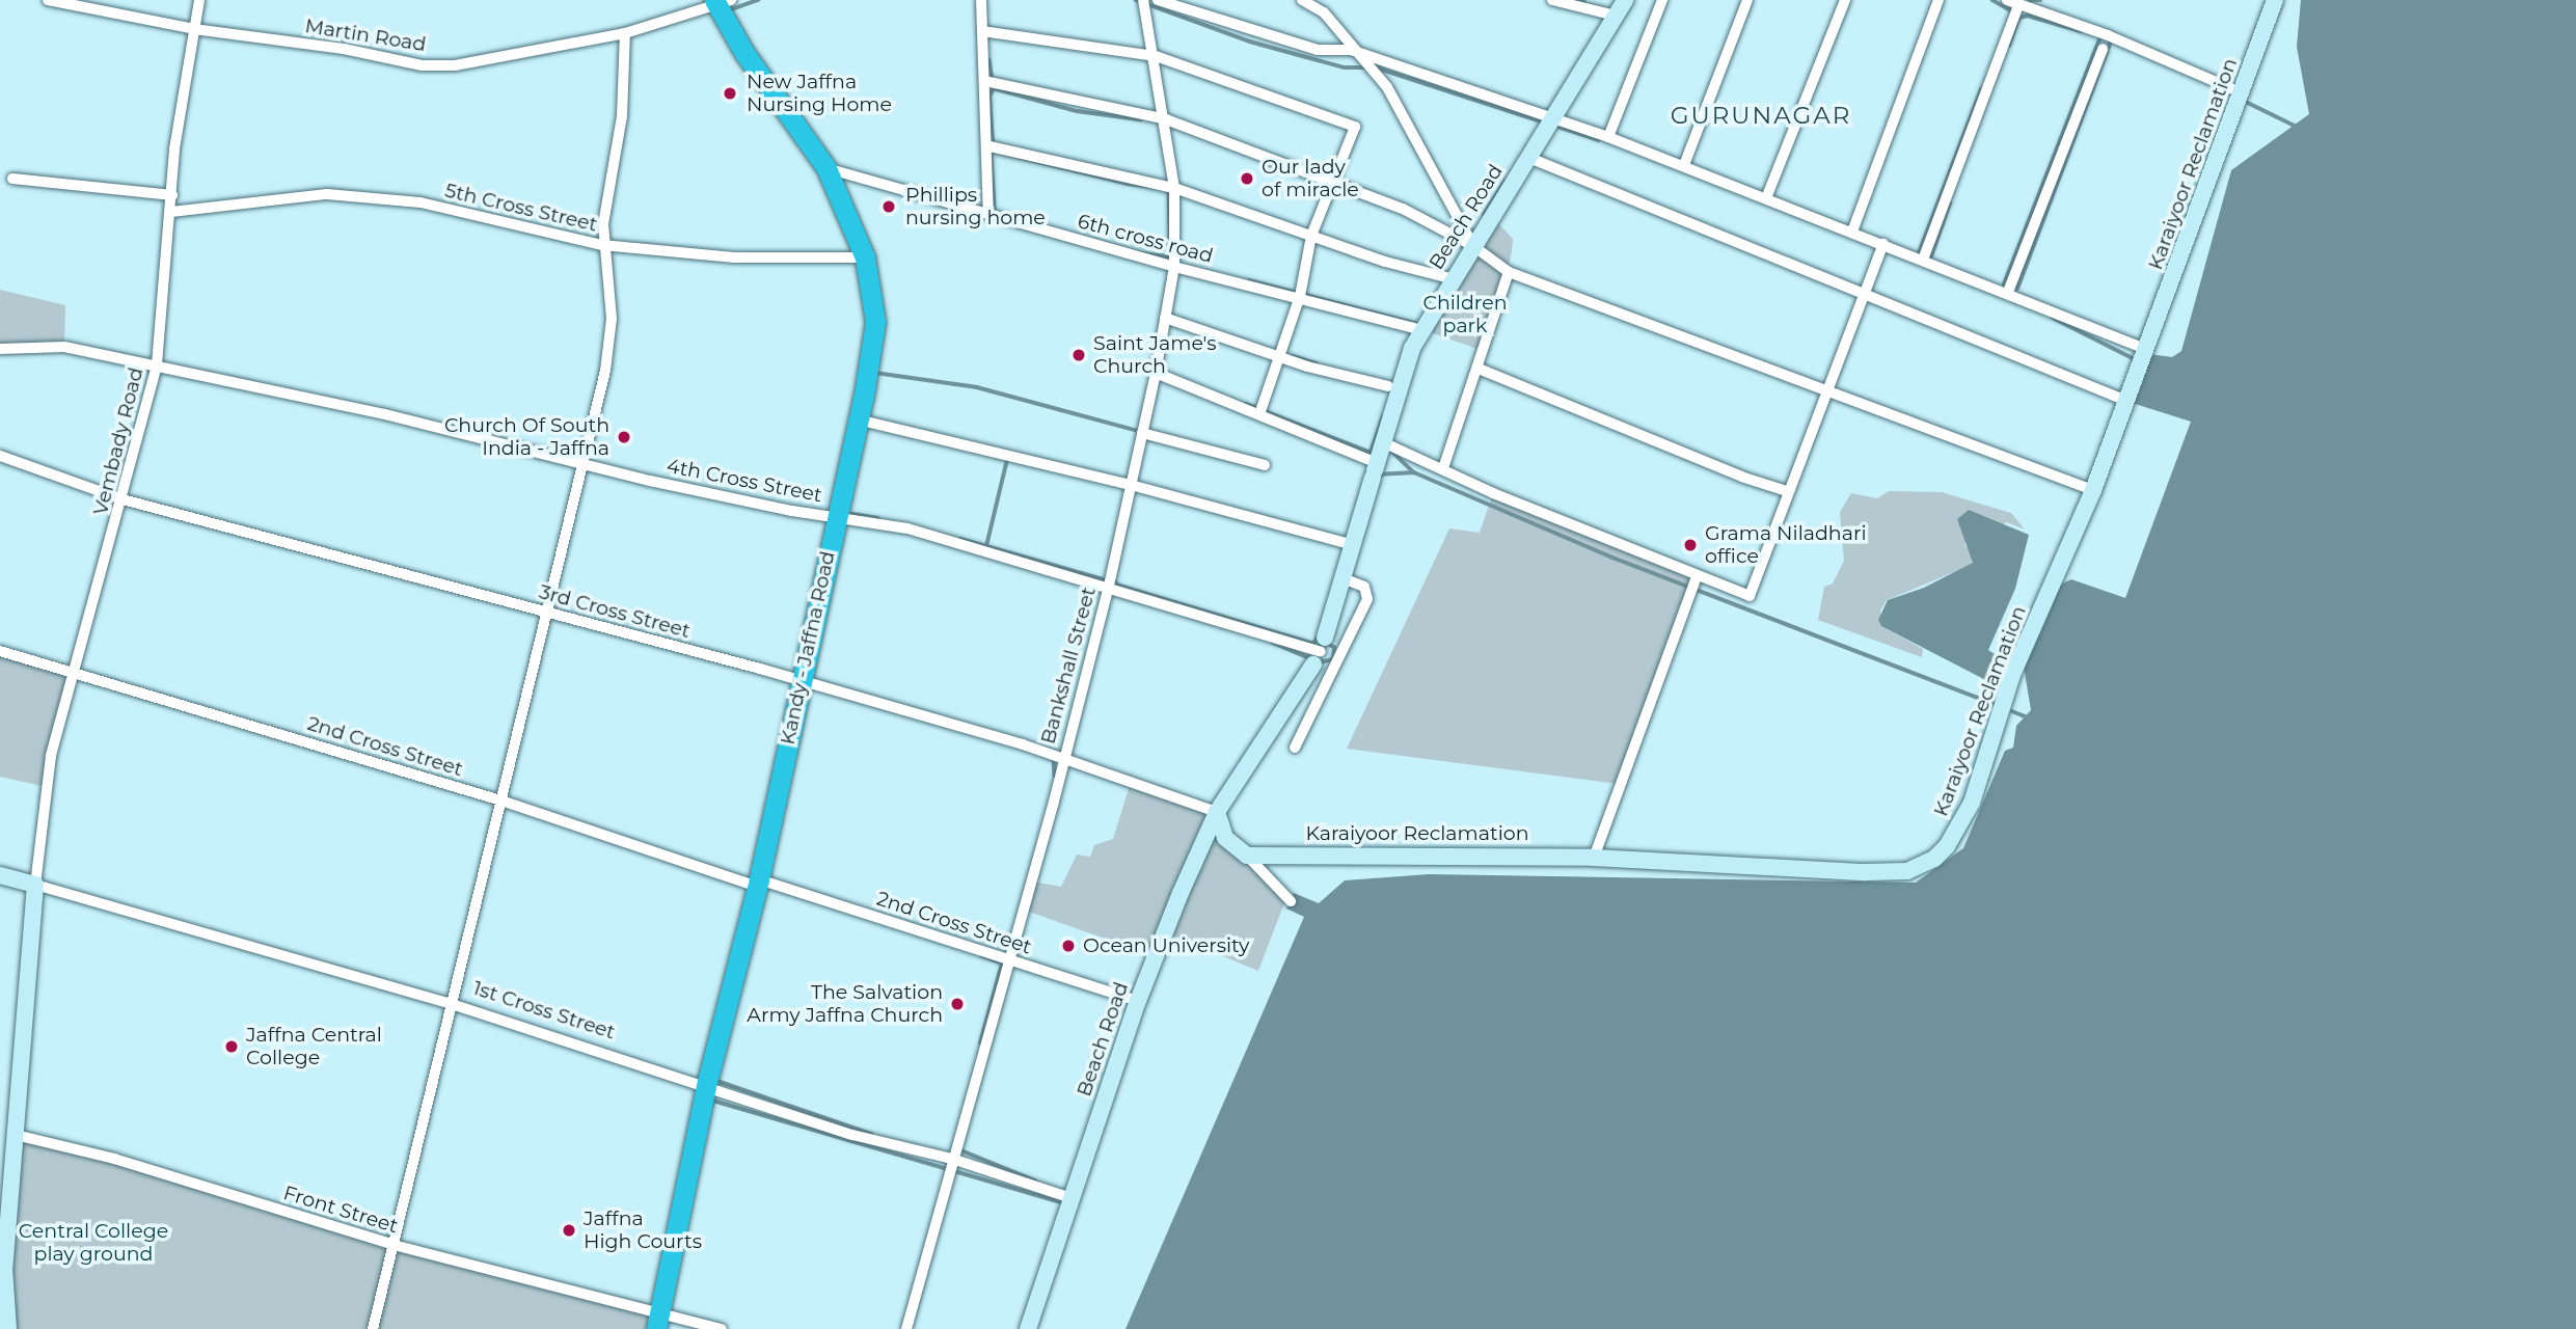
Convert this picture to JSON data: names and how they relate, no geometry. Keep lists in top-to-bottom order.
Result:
{
  "streets": {
    "highway": ["Kandy - Jaffna Road"],
    "main road": ["Karaiyoor Reclamation", "Beach Road", "1st Cross Street"],
    "street": [
      "Martin Road",
      "5th Cross Street",
      "6th cross road",
      "Vembady Road",
      "4th Cross Street",
      "3rd Cross Street",
      "Bankshall Street",
      "2nd Cross Street",
      "Front Street"
    ]
  },
  "crossings": [
    ["Martin Road", "Vembady Road"],
    ["Martin Road", "Kandy - Jaffna Road"],
    ["5th Cross Street", "Vembady Road"],
    ["5th Cross Street", "Kandy - Jaffna Road"],
    ["Beach Road", "4th Cross Street"],
    ["Beach Road", "3rd Cross Street"],
    ["Beach Road", "2nd Cross Street"],
    ["Beach Road", "1st Cross Street"],
    ["6th cross road", "Kandy - Jaffna Road"],
    ["6th cross road", "Bankshall Street"],
    ["Vembady Road", "4th Cross Street"],
    ["Vembady Road", "3rd Cross Street"],
    ["Vembady Road", "2nd Cross Street"],
    ["Vembady Road", "1st Cross Street"],
    ["4th Cross Street", "Kandy - Jaffna Road"],
    ["4th Cross Street", "Bankshall Street"],
    ["3rd Cross Street", "Kandy - Jaffna Road"],
    ["3rd Cross Street", "Bankshall Street"],
    ["Kandy - Jaffna Road", "2nd Cross Street"],
    ["Kandy - Jaffna Road", "1st Cross Street"],
    ["Kandy - Jaffna Road", "Front Street"],
    ["Bankshall Street", "2nd Cross Street"],
    ["Bankshall Street", "1st Cross Street"]
  ],
  "districts": ["GURUNAGAR"],
  "parks": ["Children park", "Central College play ground"],
  "places": [
    "New Jaffna Nursing Home",
    "Our lady of miracle",
    "Phillips nursing home",
    "Saint Jame's Church",
    "Church Of South India - Jaffna",
    "Grama Niladhari office",
    "Ocean University",
    "The Salvation Army Jaffna Church",
    "Jaffna Central College",
    "Jaffna High Courts"
  ]
}
